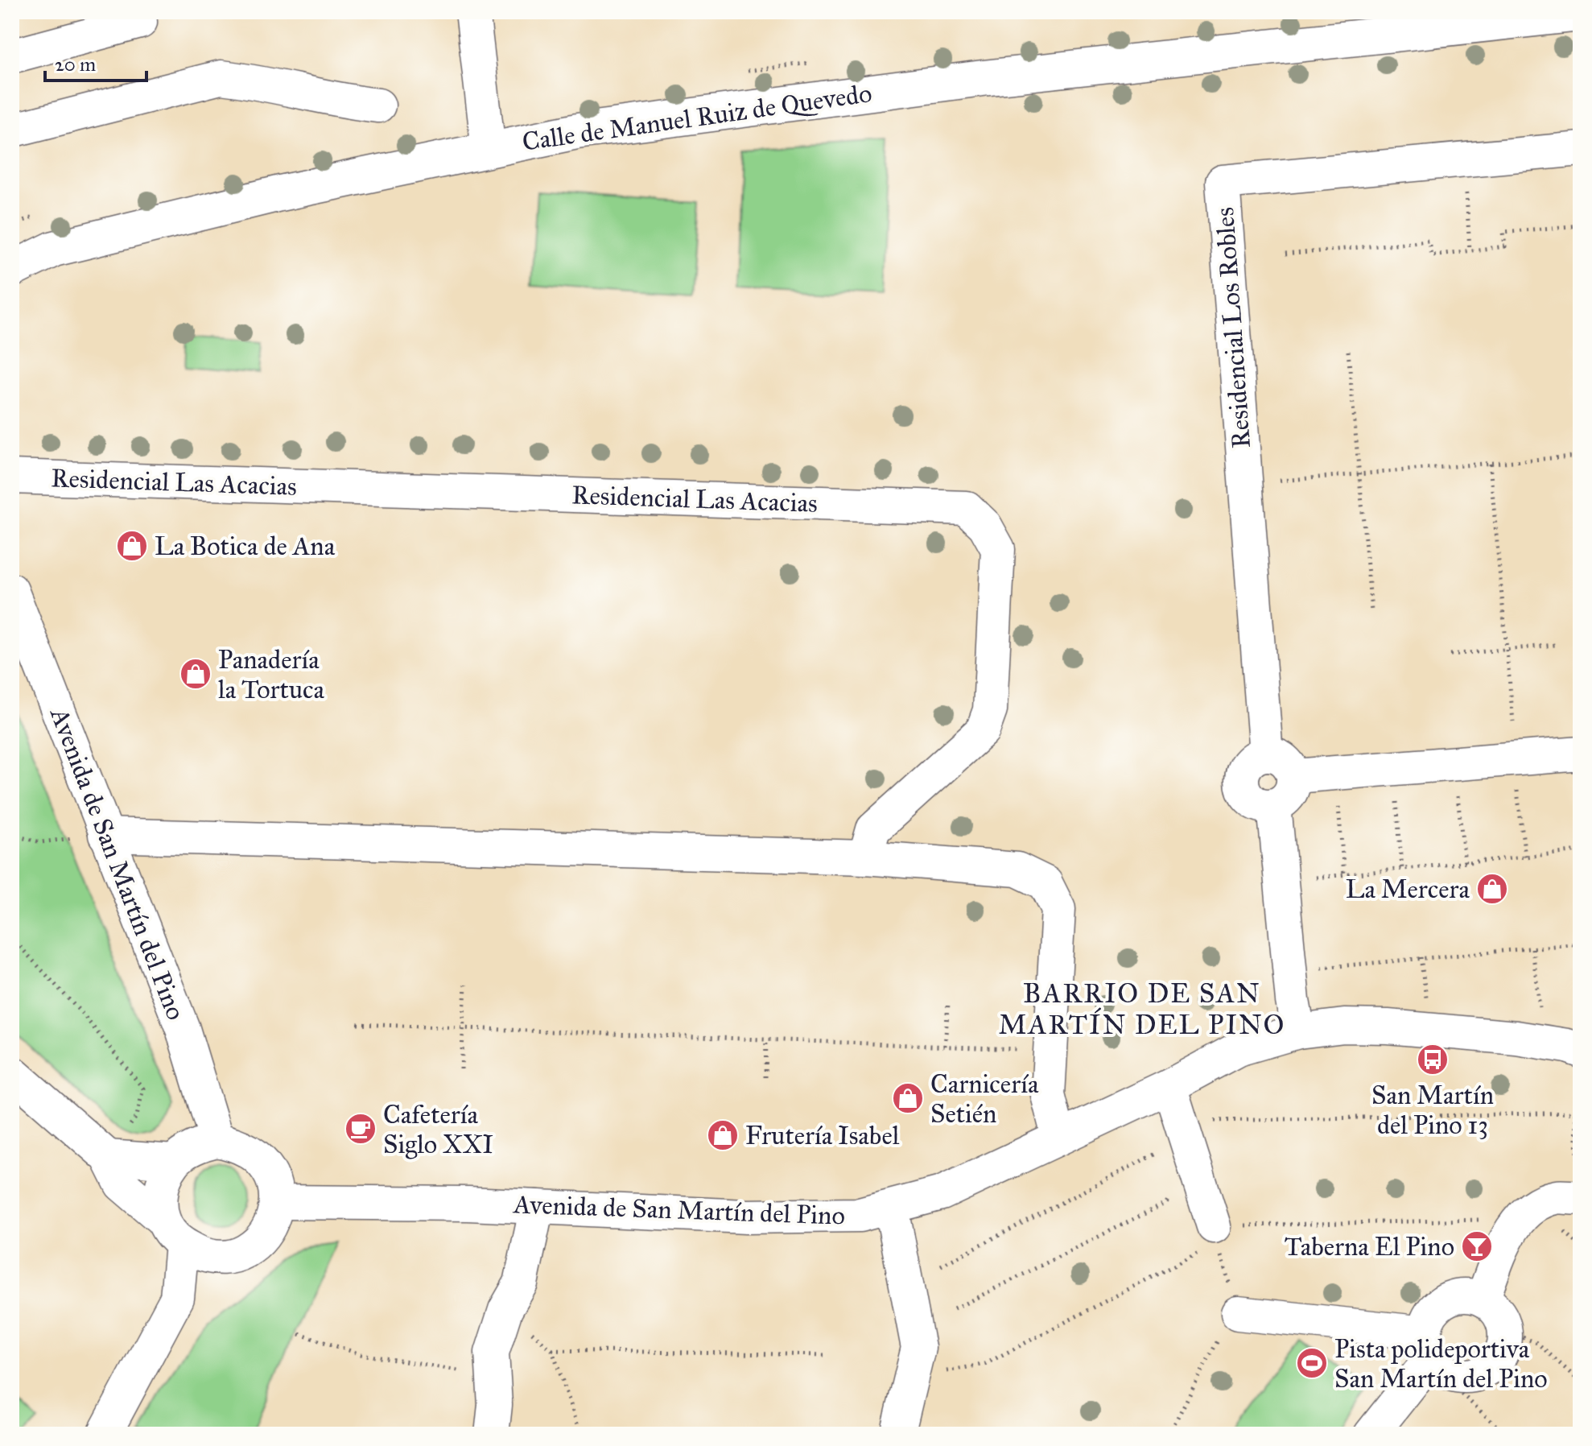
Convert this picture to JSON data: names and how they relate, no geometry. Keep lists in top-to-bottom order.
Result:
{
  "streets": {
    "main road": ["Calle de Manuel Ruiz de Quevedo"],
    "street": ["Residencial Los Robles", "Residencial Las Acacias", "Avenida de San Martín del Pino"]
  },
  "districts": ["BARRIO DE SAN MARTÍN DEL PINO"],
  "places": {
    "shop": [
      "La Botica de Ana",
      "Panadería la Tortuca",
      "La Mercera",
      "Carnicería Setién",
      "Frutería Isabel"
    ],
    "bus stop": ["San Martín del Pino 13"],
    "cafe": ["Cafetería Siglo XXI"],
    "bar": ["Taberna El Pino"],
    "sports": ["Pista polideportiva San Martín del Pino"]
  },
  "scale_bar": "20 m"
}
